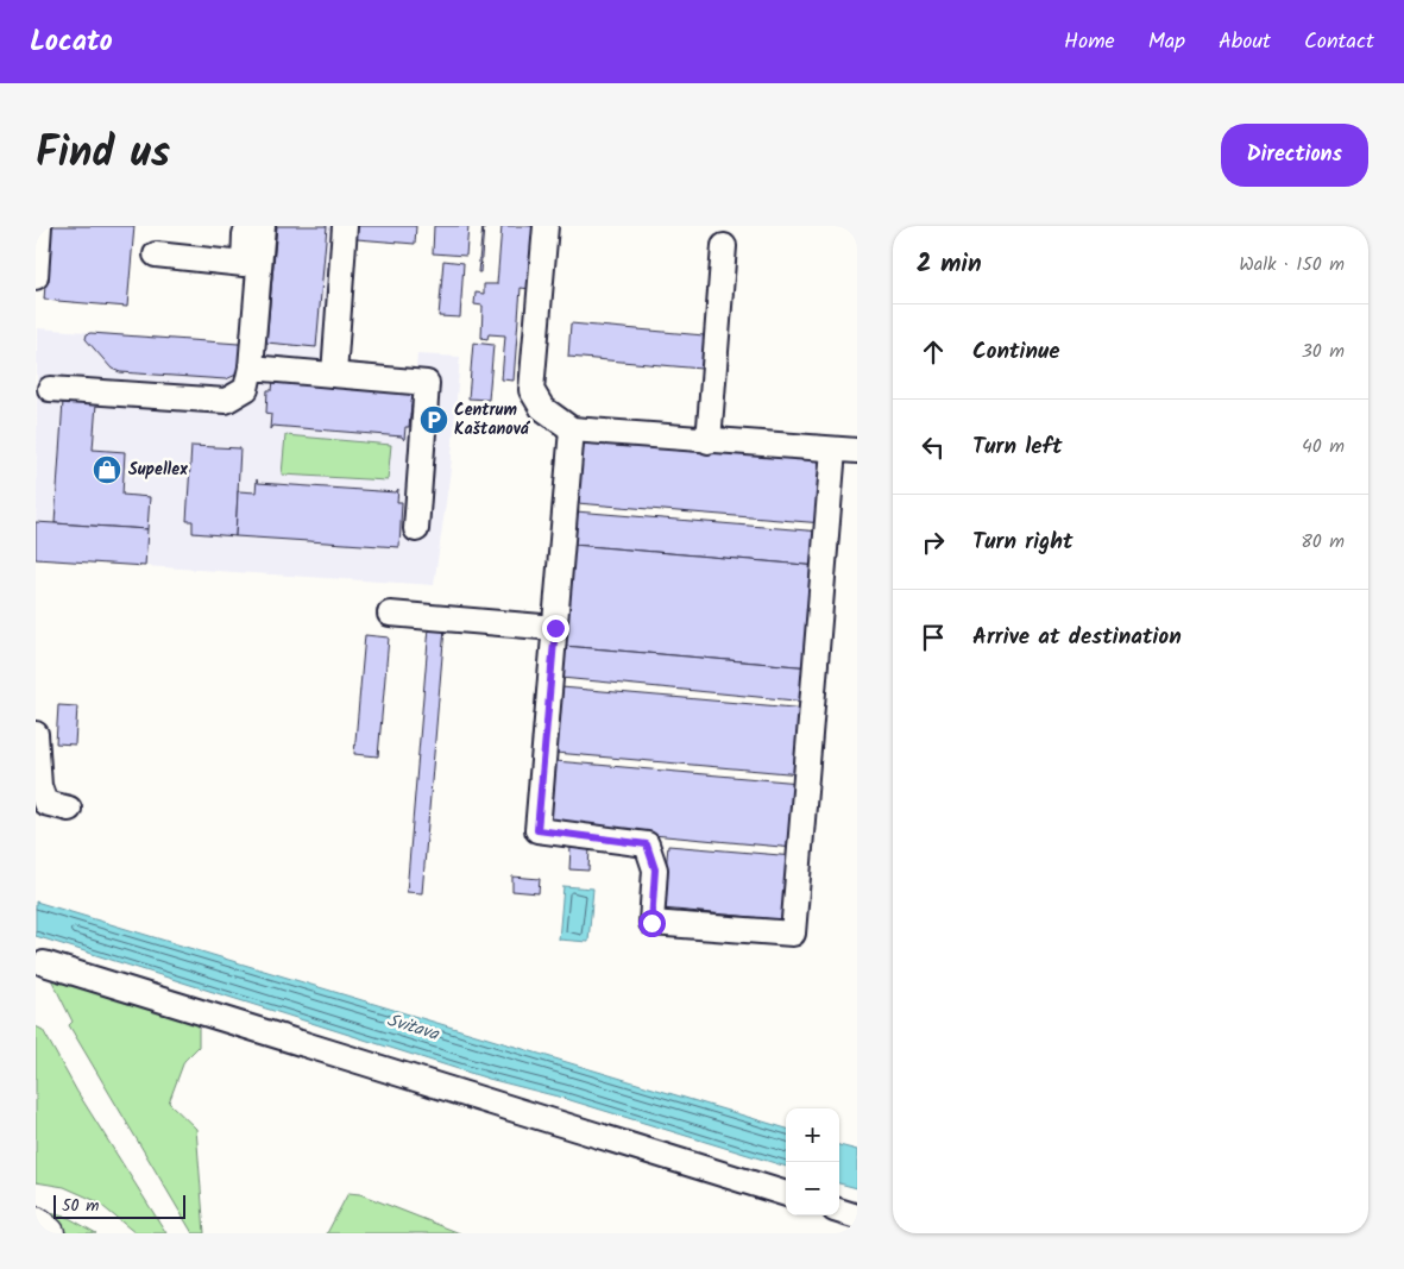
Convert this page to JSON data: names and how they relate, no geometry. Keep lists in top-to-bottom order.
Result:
{
  "water": ["Svitava"],
  "places": {
    "parking": ["Centrum Kaštanová"],
    "shop": ["Supellex"]
  },
  "scale_bar": "50 m",
  "page": {
    "header": "Locato",
    "nav": [
      "Home",
      "Map",
      "About",
      "Contact"
    ],
    "title": "Find us",
    "buttons": "Directions",
    "heading": ["2 min", "Walk · 150 m"],
    "list": [
      ["Continue", "30 m"],
      ["Turn left", "40 m"],
      ["Turn right", "80 m"],
      "Arrive at destination"
    ],
    "map_buttons": ["+", "−"],
    "scale": "50 m"
  }
}
